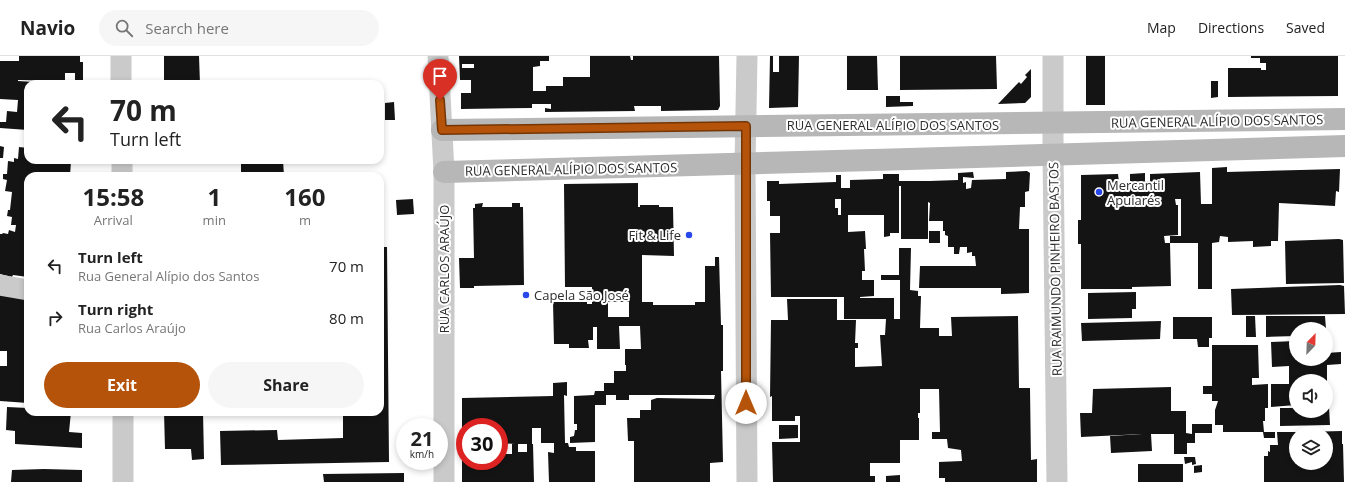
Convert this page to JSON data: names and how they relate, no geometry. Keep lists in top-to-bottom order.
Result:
{
  "streets": {
    "street": ["RUA GENERAL ALÍPIO DOS SANTOS", "RUA CARLOS ARAÚJO", "RUA RAIMUNDO PINHEIRO BASTOS"]
  },
  "crossings": [
    ["RUA GENERAL ALÍPIO DOS SANTOS", "RUA CARLOS ARAÚJO"],
    ["RUA GENERAL ALÍPIO DOS SANTOS", "RUA RAIMUNDO PINHEIRO BASTOS"]
  ],
  "places": ["Mercantil Apuiarés", "Fit & Life", "Capela São José"],
  "north": "top right",
  "page": {
    "header": "Navio",
    "search": "Search here",
    "nav": ["Map", "Directions", "Saved"],
    "turn": ["70 m", "Turn left"],
    "eta": [
      "15:58",
      "Arrival",
      "1",
      "min",
      "160",
      "m"
    ],
    "list": [
      {
        "name": "Turn left",
        "note": "Rua General Alípio dos Santos",
        "value": "70 m"
      },
      {
        "name": "Turn right",
        "note": "Rua Carlos Araújo",
        "value": "80 m"
      }
    ],
    "buttons": ["Exit", "Share"],
    "speed": "21 km/h",
    "limit": "30"
  }
}
